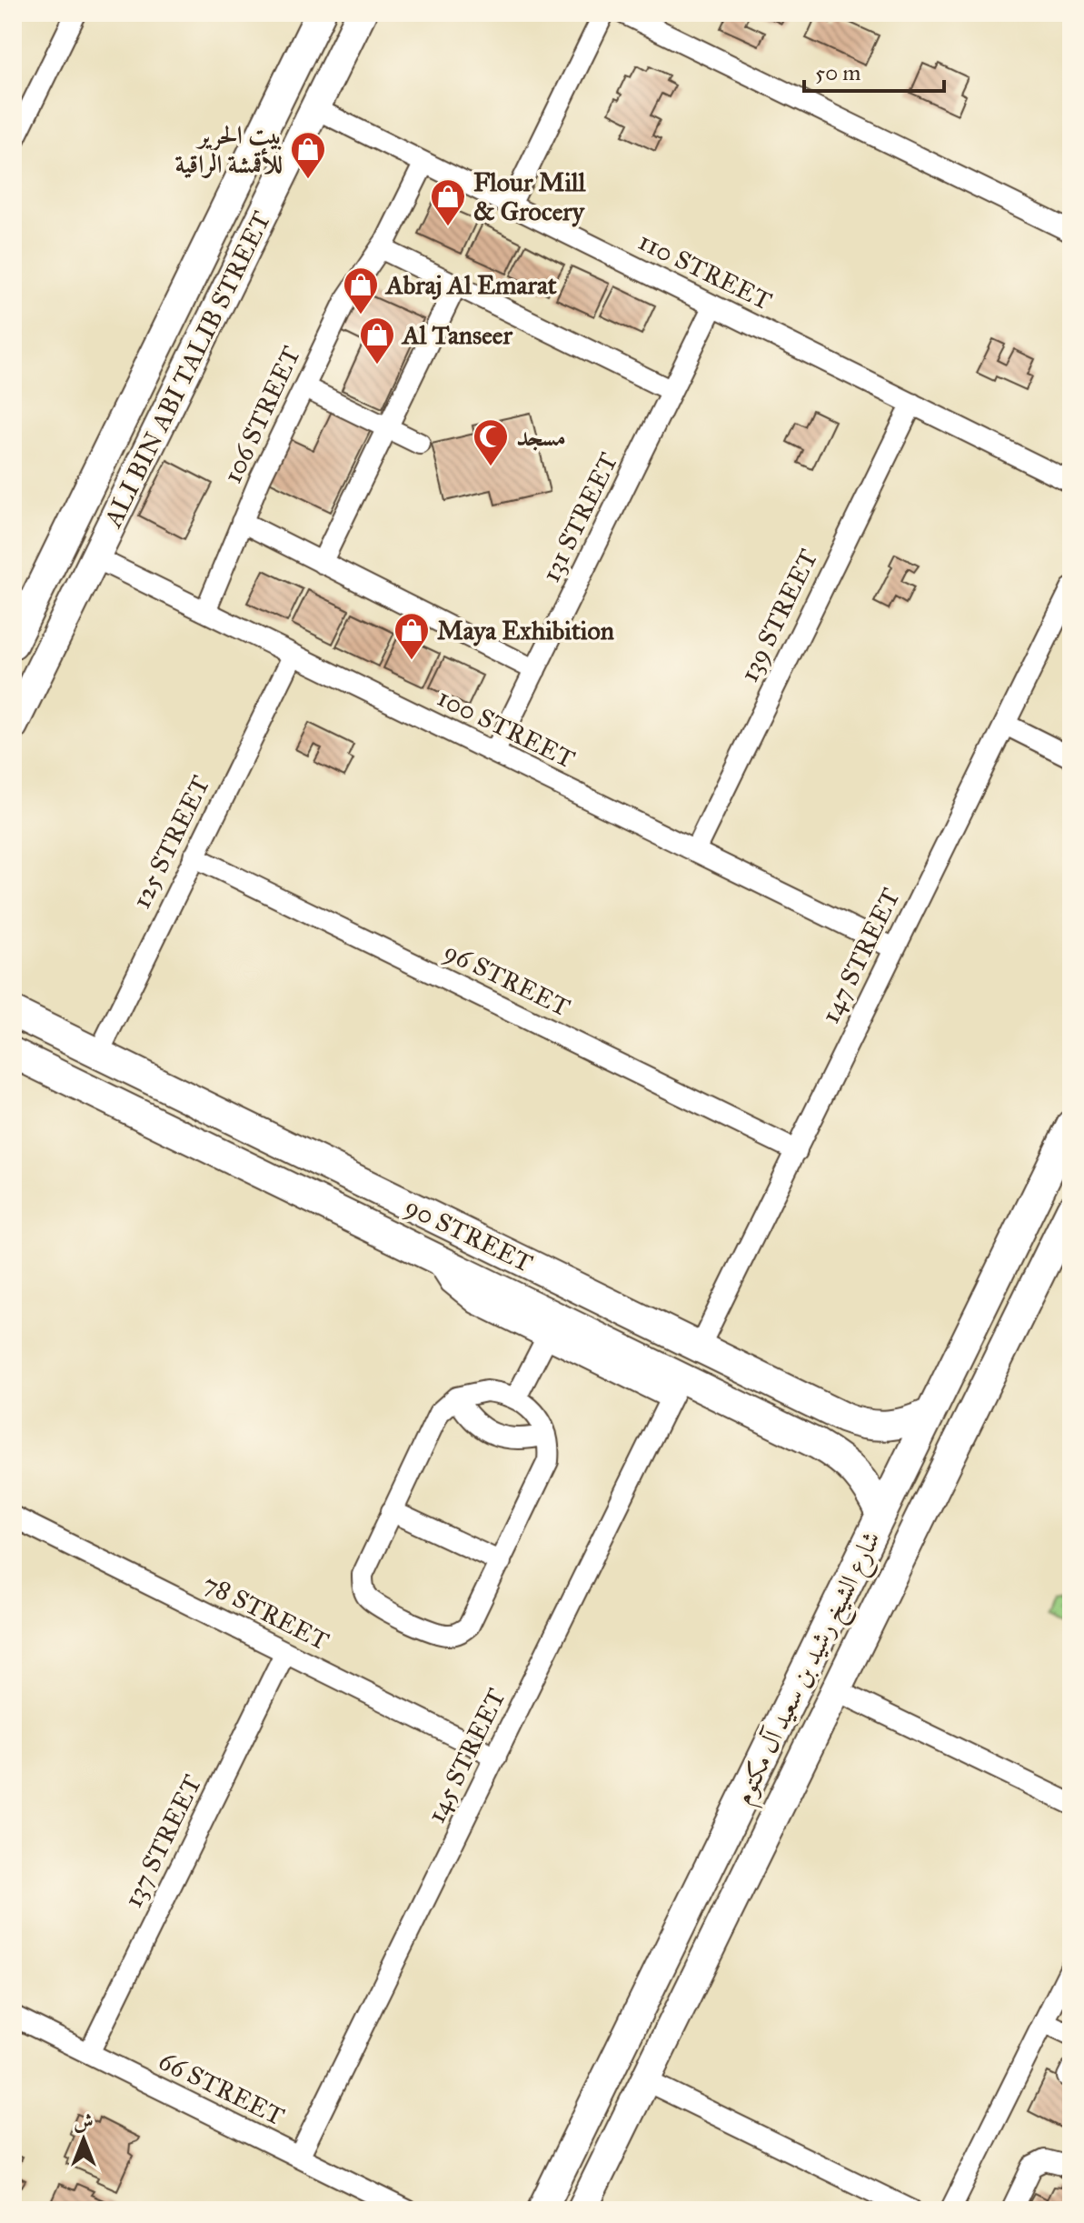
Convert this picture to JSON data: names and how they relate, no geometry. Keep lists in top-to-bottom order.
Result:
{
  "streets": {
    "street": [
      "110 STREET",
      "ALI BIN ABI TALIB STREET",
      "106 STREET",
      "131 STREET",
      "139 STREET",
      "100 STREET",
      "125 STREET",
      "147 STREET",
      "96 STREET",
      "90 STREET",
      "78 STREET",
      "شارع الشيخ رشيد بن سعيد آل مكتوم",
      "145 STREET",
      "137 STREET",
      "66 STREET"
    ]
  },
  "crossings": [
    ["110 STREET", "ALI BIN ABI TALIB STREET"],
    ["110 STREET", "106 STREET"],
    ["110 STREET", "131 STREET"],
    ["110 STREET", "139 STREET"],
    ["ALI BIN ABI TALIB STREET", "100 STREET"],
    ["106 STREET", "100 STREET"],
    ["131 STREET", "100 STREET"],
    ["139 STREET", "100 STREET"],
    ["100 STREET", "125 STREET"],
    ["100 STREET", "147 STREET"],
    ["125 STREET", "96 STREET"],
    ["125 STREET", "90 STREET"],
    ["147 STREET", "96 STREET"],
    ["147 STREET", "90 STREET"],
    ["90 STREET", "شارع الشيخ رشيد بن سعيد آل مكتوم"],
    ["90 STREET", "145 STREET"],
    ["78 STREET", "145 STREET"],
    ["78 STREET", "137 STREET"],
    ["145 STREET", "66 STREET"],
    ["137 STREET", "66 STREET"]
  ],
  "places": {
    "shop": [
      "بيت الحرير للأقمشة الراقية",
      "Flour Mill & Grocery",
      "Abraj Al Emarat",
      "Al Tanseer",
      "Maya Exhibition"
    ],
    "mosque": ["مسجد"]
  },
  "scale_bar": "50 m",
  "north": "top"
}
